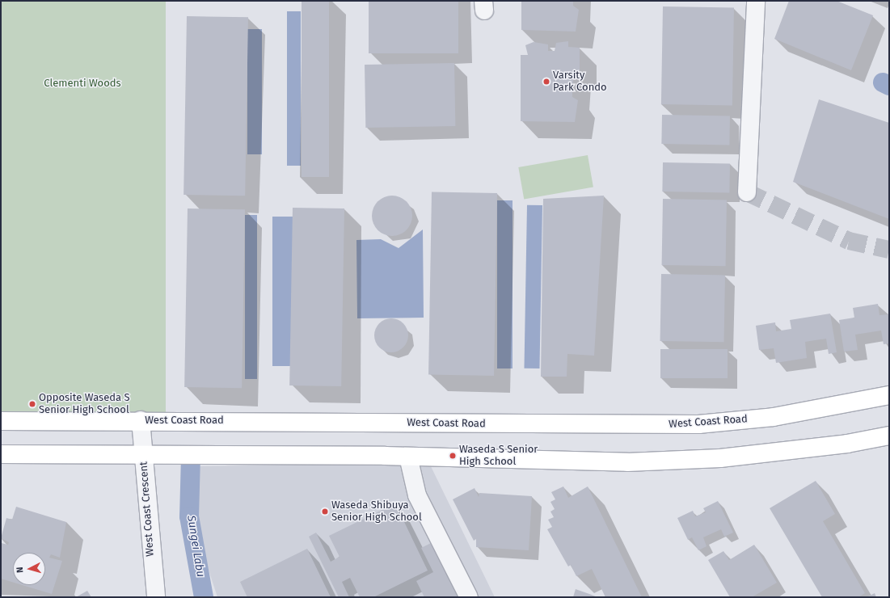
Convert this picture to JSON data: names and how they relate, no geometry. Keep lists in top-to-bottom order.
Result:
{
  "streets": {
    "main road": ["West Coast Road"],
    "street": ["West Coast Crescent"]
  },
  "crossings": [
    ["West Coast Road", "West Coast Crescent"]
  ],
  "water": ["Sungei Labu"],
  "parks": ["Clementi Woods"],
  "places": [
    "Varsity Park Condo",
    "Opposite Waseda S Senior High School",
    "Waseda S Senior High School",
    "Waseda Shibuya Senior High School"
  ],
  "north": "left"
}
